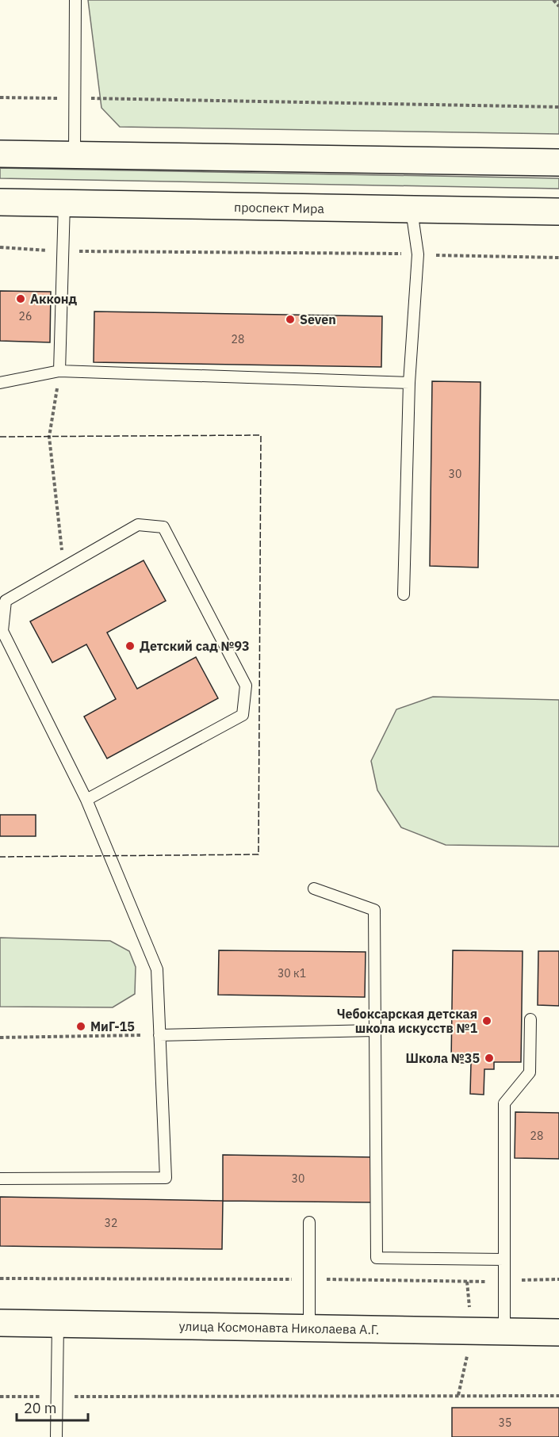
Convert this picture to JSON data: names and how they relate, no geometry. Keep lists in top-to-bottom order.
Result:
{
  "streets": {
    "main road": ["проспект Мира", "улица Космонавта Николаева А.Г."]
  },
  "places": [
    "Акконд",
    "Seven",
    "Детский сад №93",
    "Чебоксарская детская школа искусств №1",
    "МиГ-15",
    "Школа №35"
  ],
  "house_numbers": [
    "26",
    "28",
    "30",
    "30 к1",
    "28",
    "30",
    "32",
    "35"
  ],
  "scale_bar": "20 m"
}
